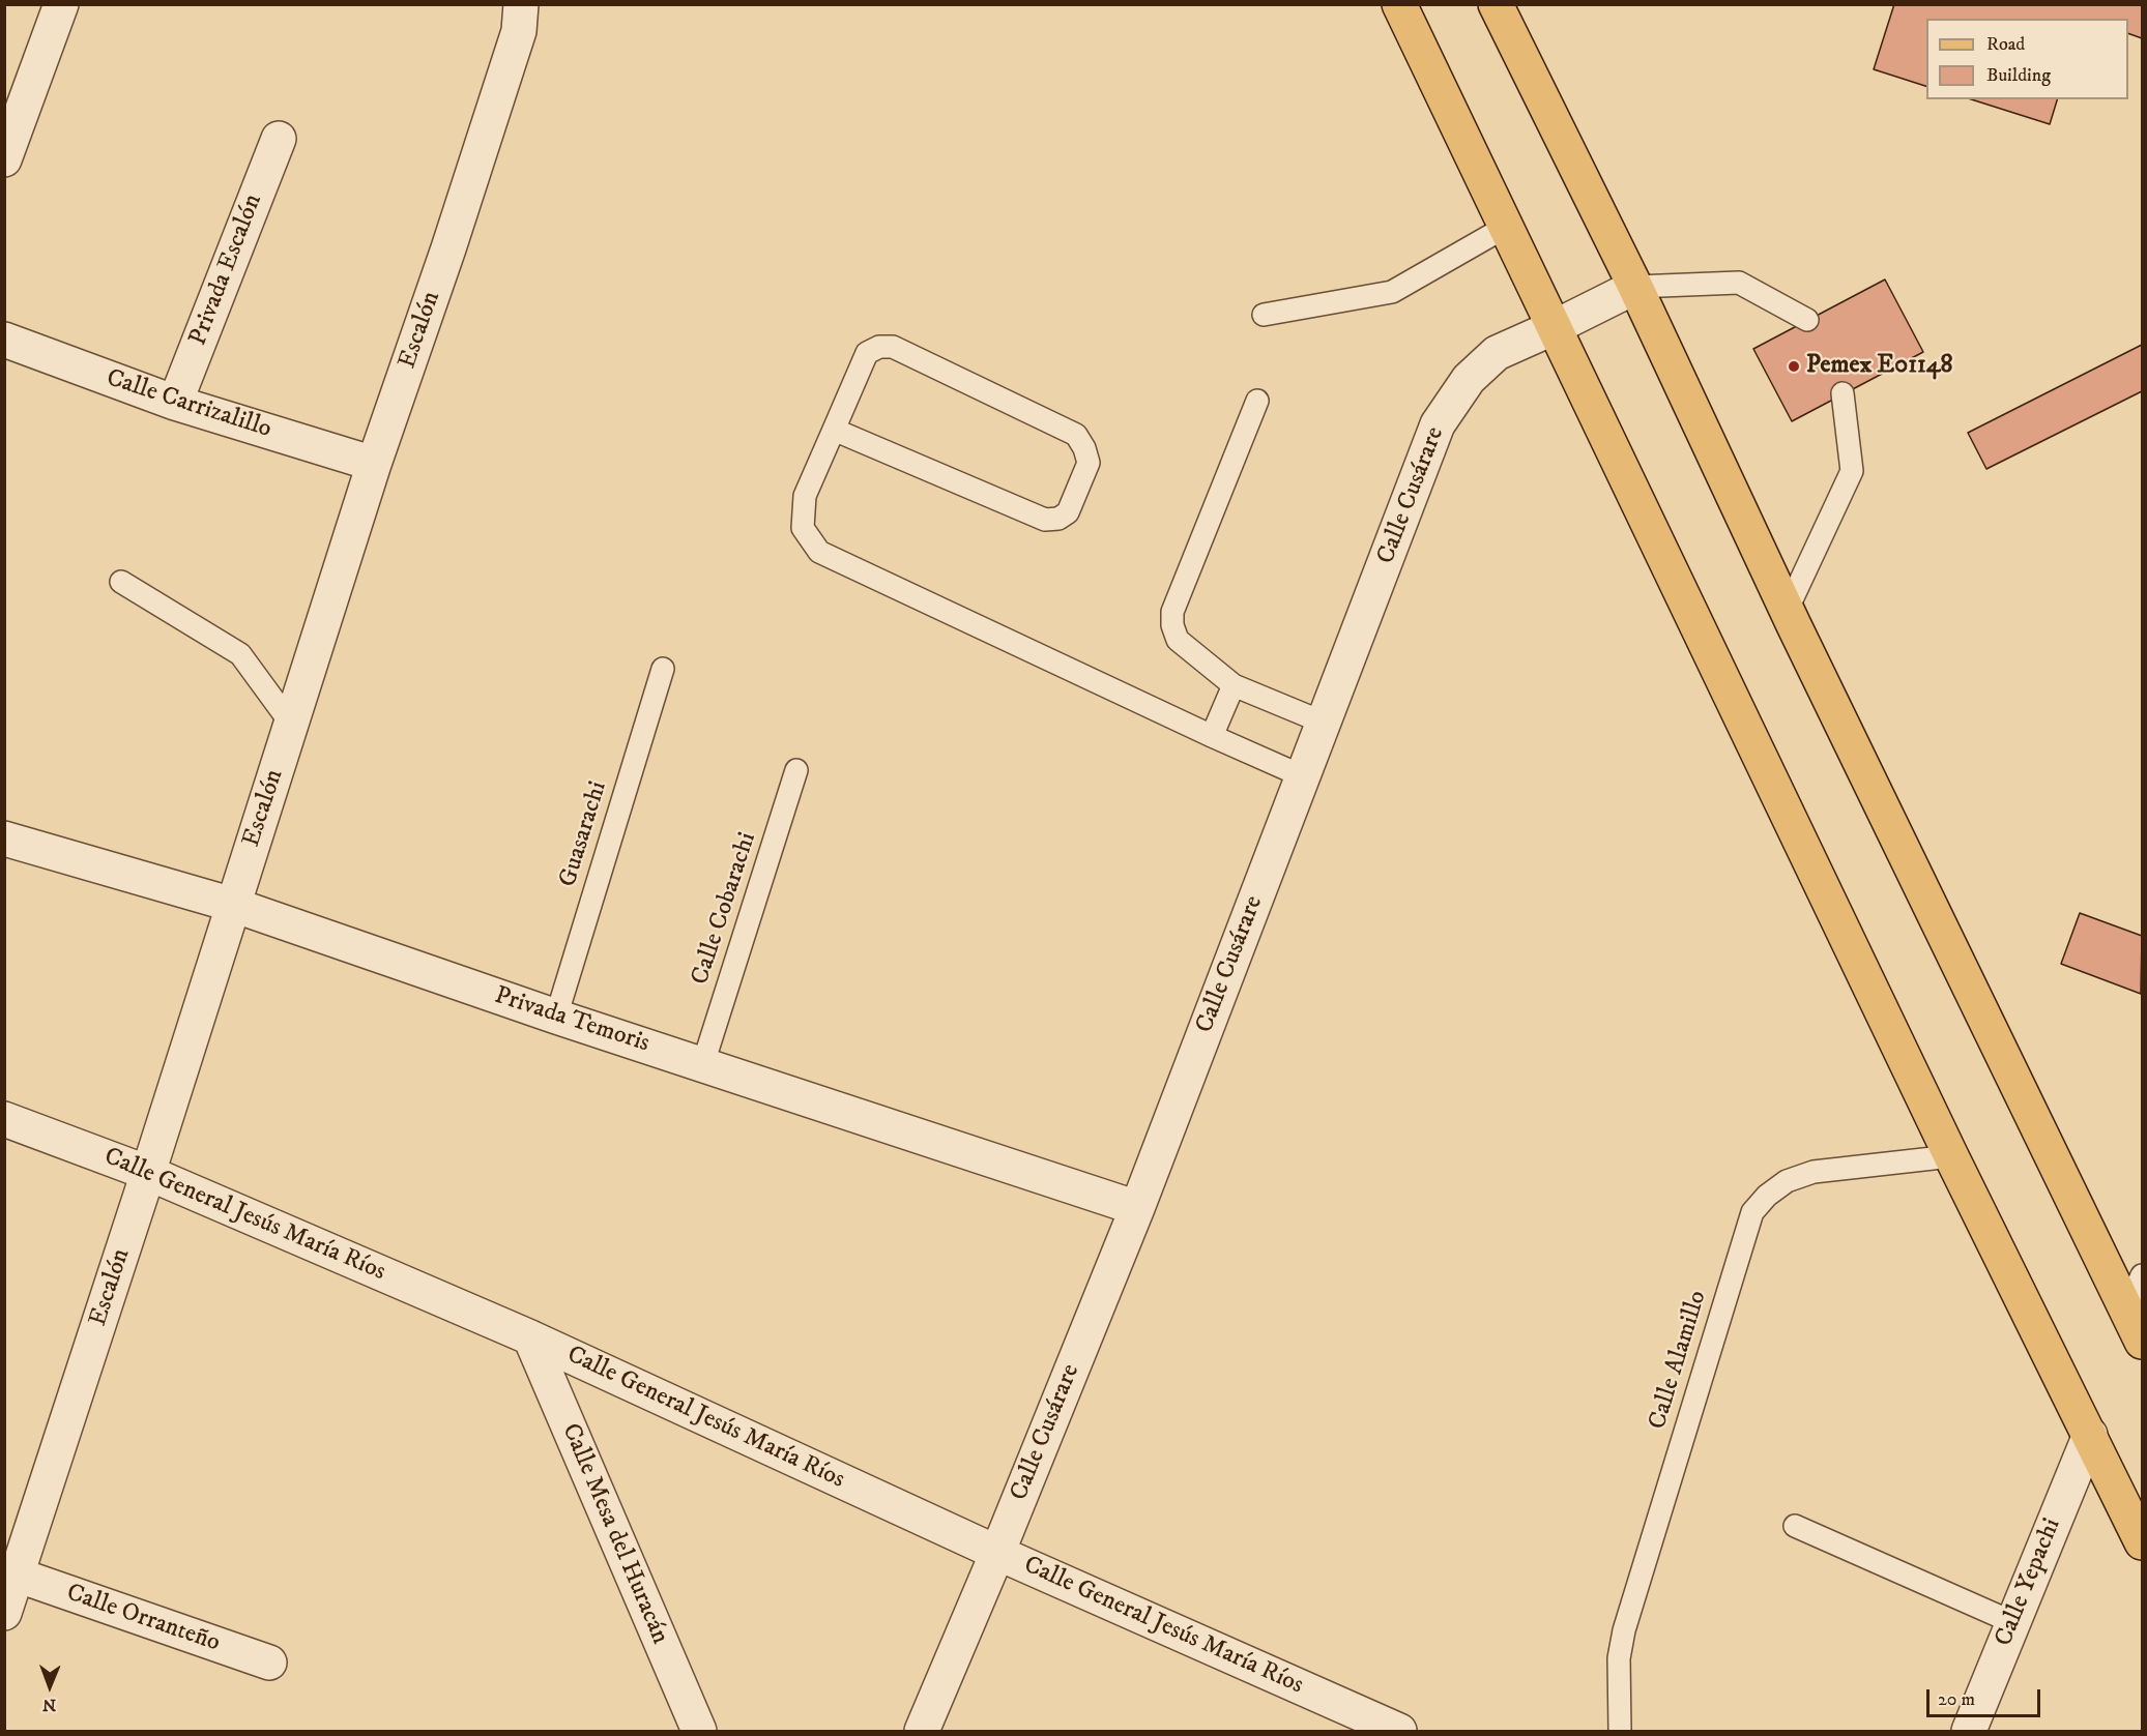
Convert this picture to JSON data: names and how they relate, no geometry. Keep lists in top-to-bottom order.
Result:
{
  "streets": {
    "street": [
      "Privada Escalón",
      "Escalón",
      "Calle Carrizalillo",
      "Calle Cusárare",
      "Privada Temoris",
      "Calle General Jesús María Ríos",
      "Calle Mesa del Huracán",
      "Calle Yepachi",
      "Calle Orranteño"
    ],
    "lane": ["Guasarachi", "Calle Cobarachi", "Calle Alamillo"]
  },
  "crossings": [
    ["Privada Escalón", "Calle Carrizalillo"],
    ["Escalón", "Calle Carrizalillo"],
    ["Escalón", "Privada Temoris"],
    ["Escalón", "Calle General Jesús María Ríos"],
    ["Escalón", "Calle Orranteño"],
    ["Calle Cusárare", "Privada Temoris"],
    ["Calle Cusárare", "Calle General Jesús María Ríos"],
    ["Guasarachi", "Privada Temoris"],
    ["Calle Cobarachi", "Privada Temoris"],
    ["Calle General Jesús María Ríos", "Calle Mesa del Huracán"]
  ],
  "places": ["Pemex E01148"],
  "legend": ["Road", "Building"],
  "scale_bar": "20 m",
  "north": "bottom"
}
